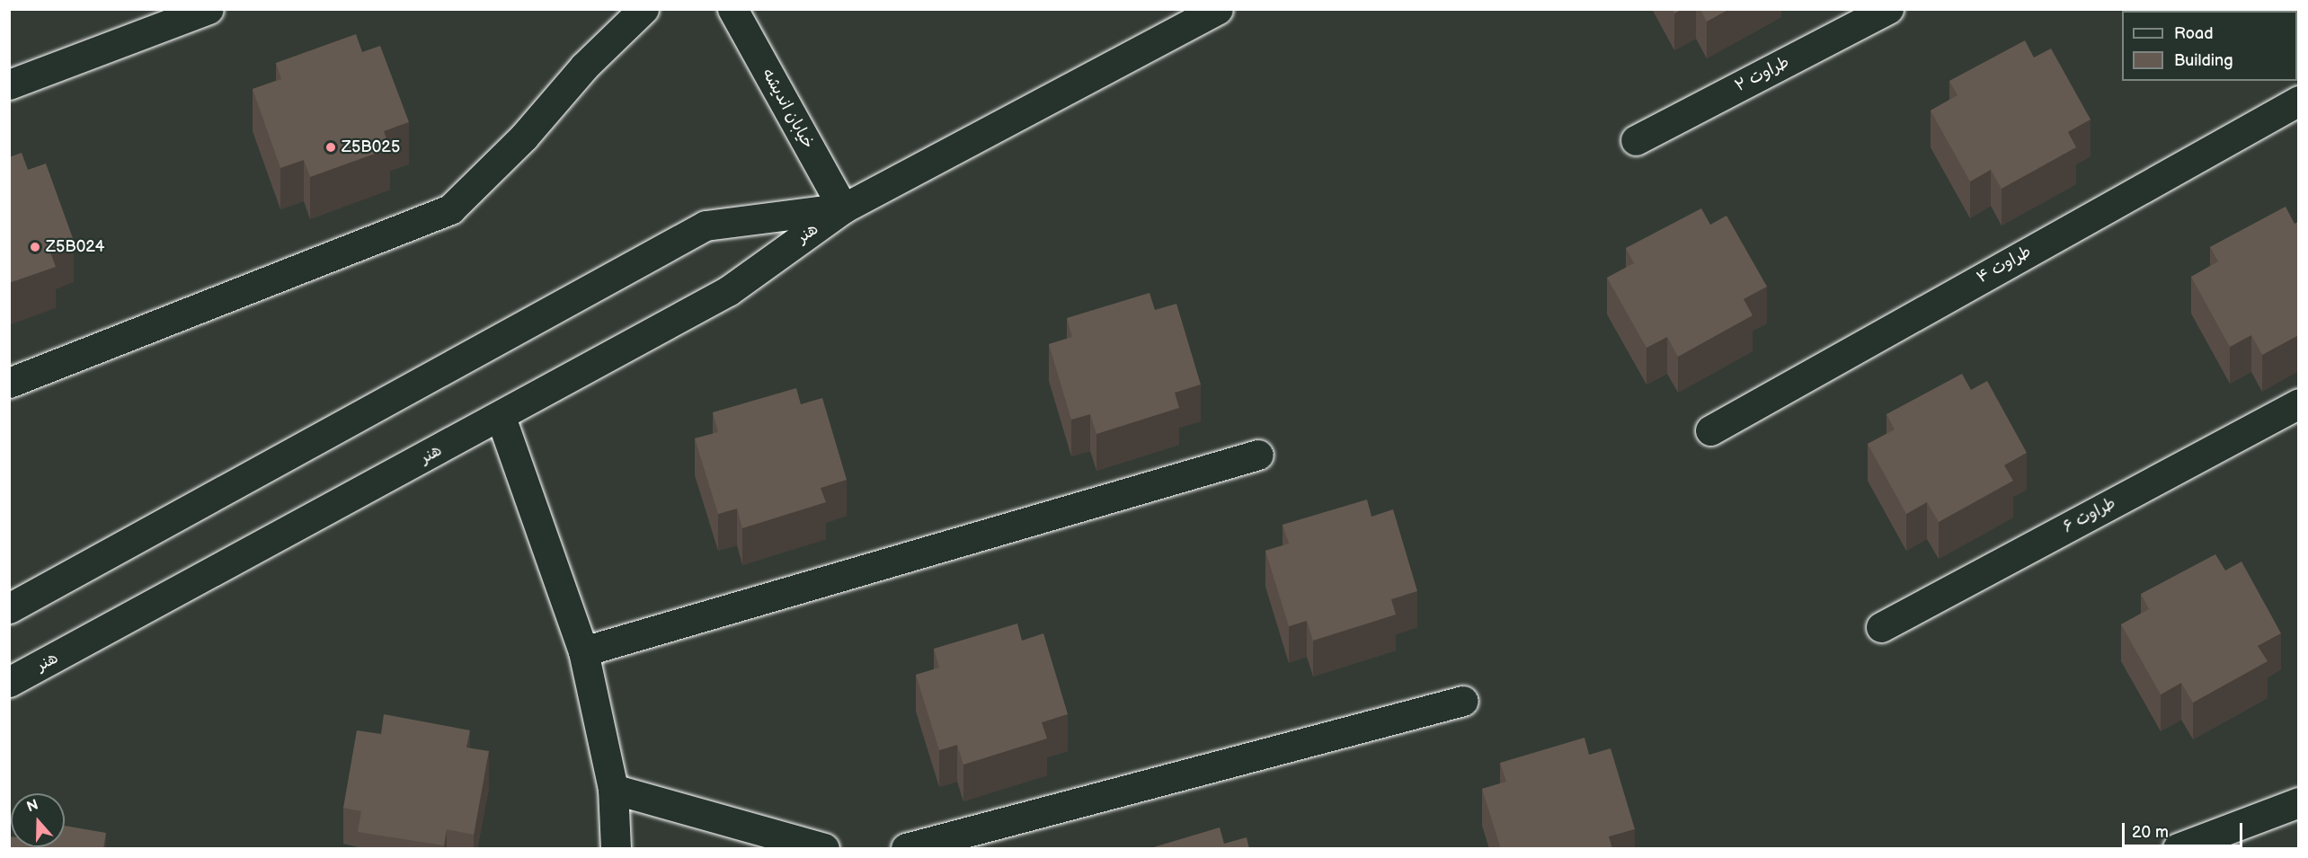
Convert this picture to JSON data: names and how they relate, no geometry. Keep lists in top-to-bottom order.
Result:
{
  "streets": {
    "street": [
      "طراوت ۲",
      "خیابان اندیشه",
      "هنر",
      "طراوت ۴",
      "طراوت ۶"
    ]
  },
  "crossings": [
    ["خیابان اندیشه", "هنر"]
  ],
  "places": ["Z5B025", "Z5B024"],
  "legend": ["Road", "Building"],
  "scale_bar": "20 m",
  "north": "top"
}
